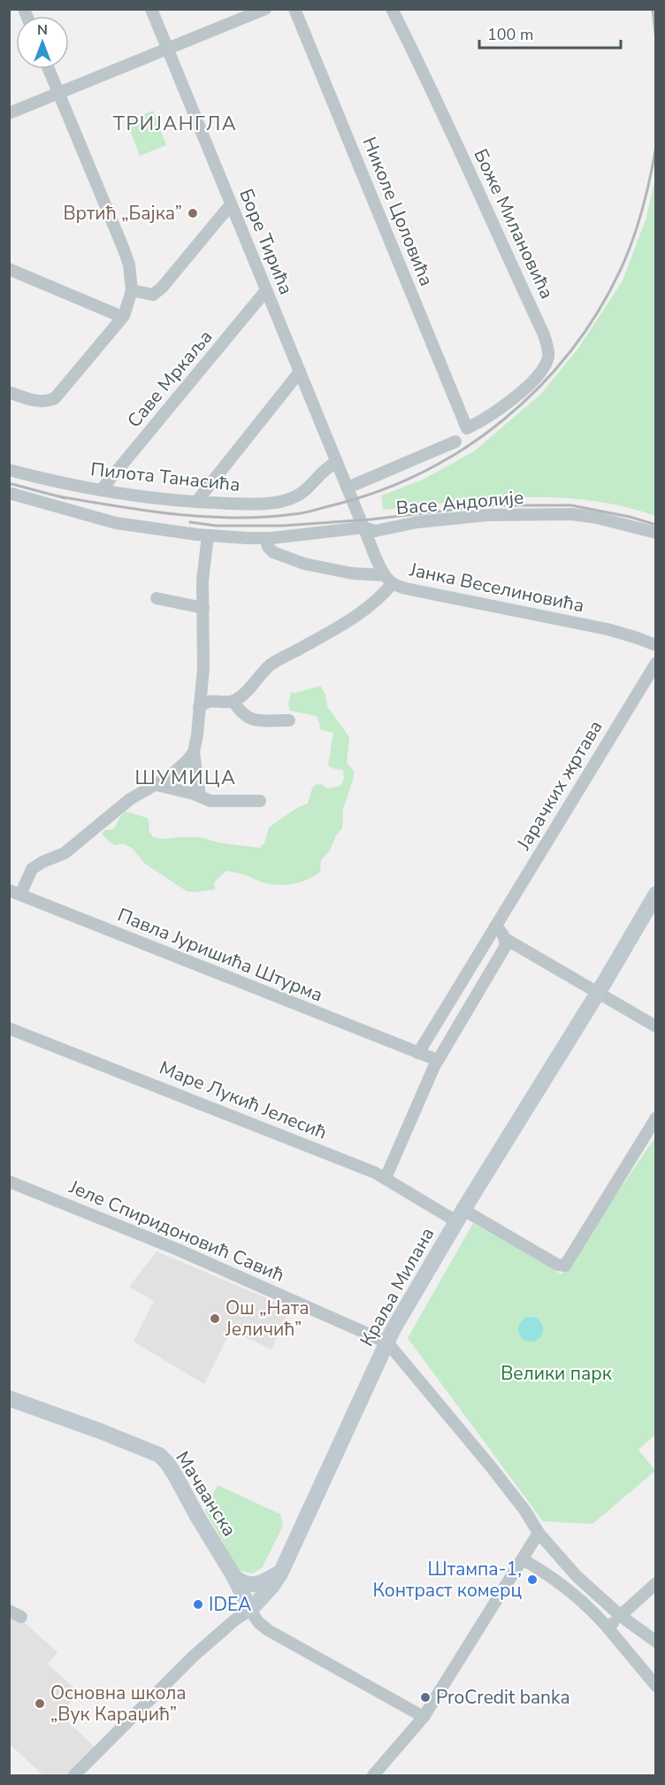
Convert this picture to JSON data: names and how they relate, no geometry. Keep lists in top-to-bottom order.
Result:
{
  "streets": {
    "main road": ["Краља Милана", "Мачванска"],
    "street": [
      "Николе Цоловића",
      "Боже Милановића",
      "Боре Тирића",
      "Саве Мркаља",
      "Пилота Танасића",
      "Васе Андолије",
      "Јанка Веселиновића",
      "Јарачких жртава",
      "Павла Јуришића Штурма",
      "Маре Лукић Јелесић",
      "Јеле Спиридоновић Савић"
    ]
  },
  "crossings": [
    ["Николе Цоловића", "Боже Милановића"],
    ["Боре Тирића", "Саве Мркаља"],
    ["Боре Тирића", "Пилота Танасића"],
    ["Боре Тирића", "Васе Андолије"],
    ["Боре Тирића", "Јанка Веселиновића"],
    ["Саве Мркаља", "Пилота Танасића"],
    ["Васе Андолије", "Јанка Веселиновића"],
    ["Јарачких жртава", "Павла Јуришића Штурма"],
    ["Маре Лукић Јелесић", "Краља Милана"],
    ["Јеле Спиридоновић Савић", "Краља Милана"],
    ["Краља Милана", "Мачванска"]
  ],
  "districts": ["ТРИЈАНГЛА", "ШУМИЦА"],
  "parks": ["Велики парк"],
  "places": [
    "Вртић „Бајка”",
    "Ош „Ната Јеличић”",
    "Штампа-1, Контраст комерц",
    "IDEA",
    "ProCredit banka",
    "Основна школа „Вук Караџић”"
  ],
  "scale_bar": "100 m",
  "north": "top"
}
